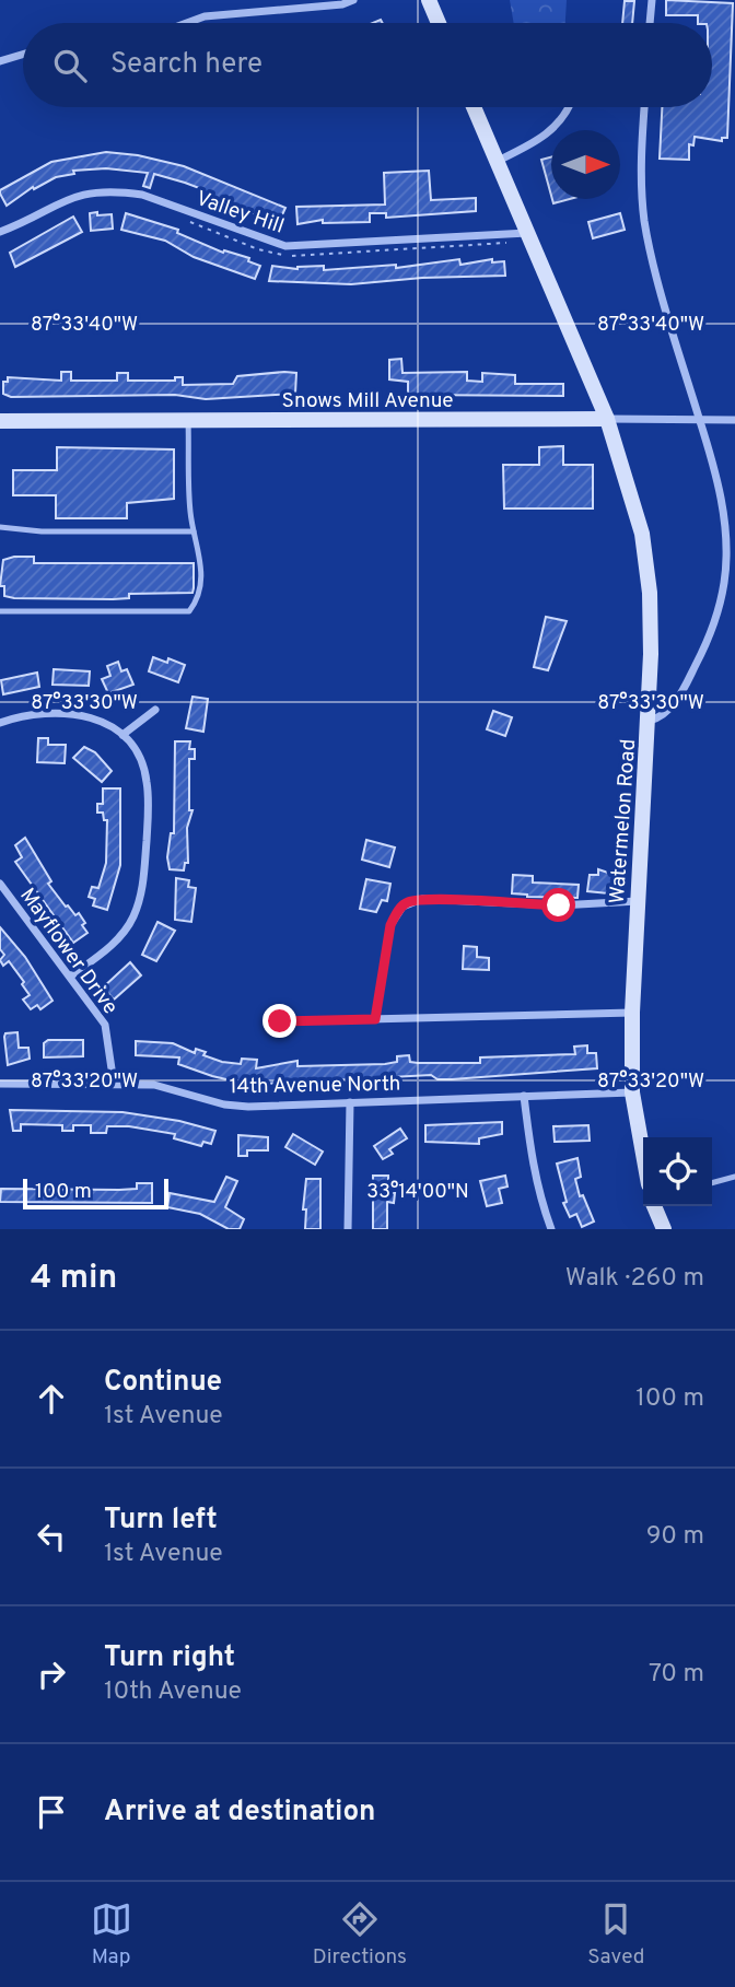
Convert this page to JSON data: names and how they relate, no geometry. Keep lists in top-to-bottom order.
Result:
{
  "streets": {
    "main road": ["Snows Mill Avenue", "Watermelon Road"],
    "street": ["Valley Hill", "Mayflower Drive", "14th Avenue North"]
  },
  "crossings": [
    ["Valley Hill", "Watermelon Road"],
    ["Snows Mill Avenue", "Watermelon Road"],
    ["Watermelon Road", "14th Avenue North"],
    ["Mayflower Drive", "14th Avenue North"]
  ],
  "scale_bar": "100 m",
  "north": "right",
  "page": {
    "search": "Search here",
    "scale": "100 m",
    "heading": ["4 min", "Walk · 260 m"],
    "list": [
      ["Continue", "1st Avenue", "100 m"],
      ["Turn left", "1st Avenue", "90 m"],
      ["Turn right", "10th Avenue", "70 m"],
      "Arrive at destination"
    ],
    "nav": ["Map", "Directions", "Saved"]
  },
  "coordinates": [
    "87°33'40\"W",
    "87°33'30\"W",
    "87°33'20\"W",
    "33°14'00\"N"
  ]
}
